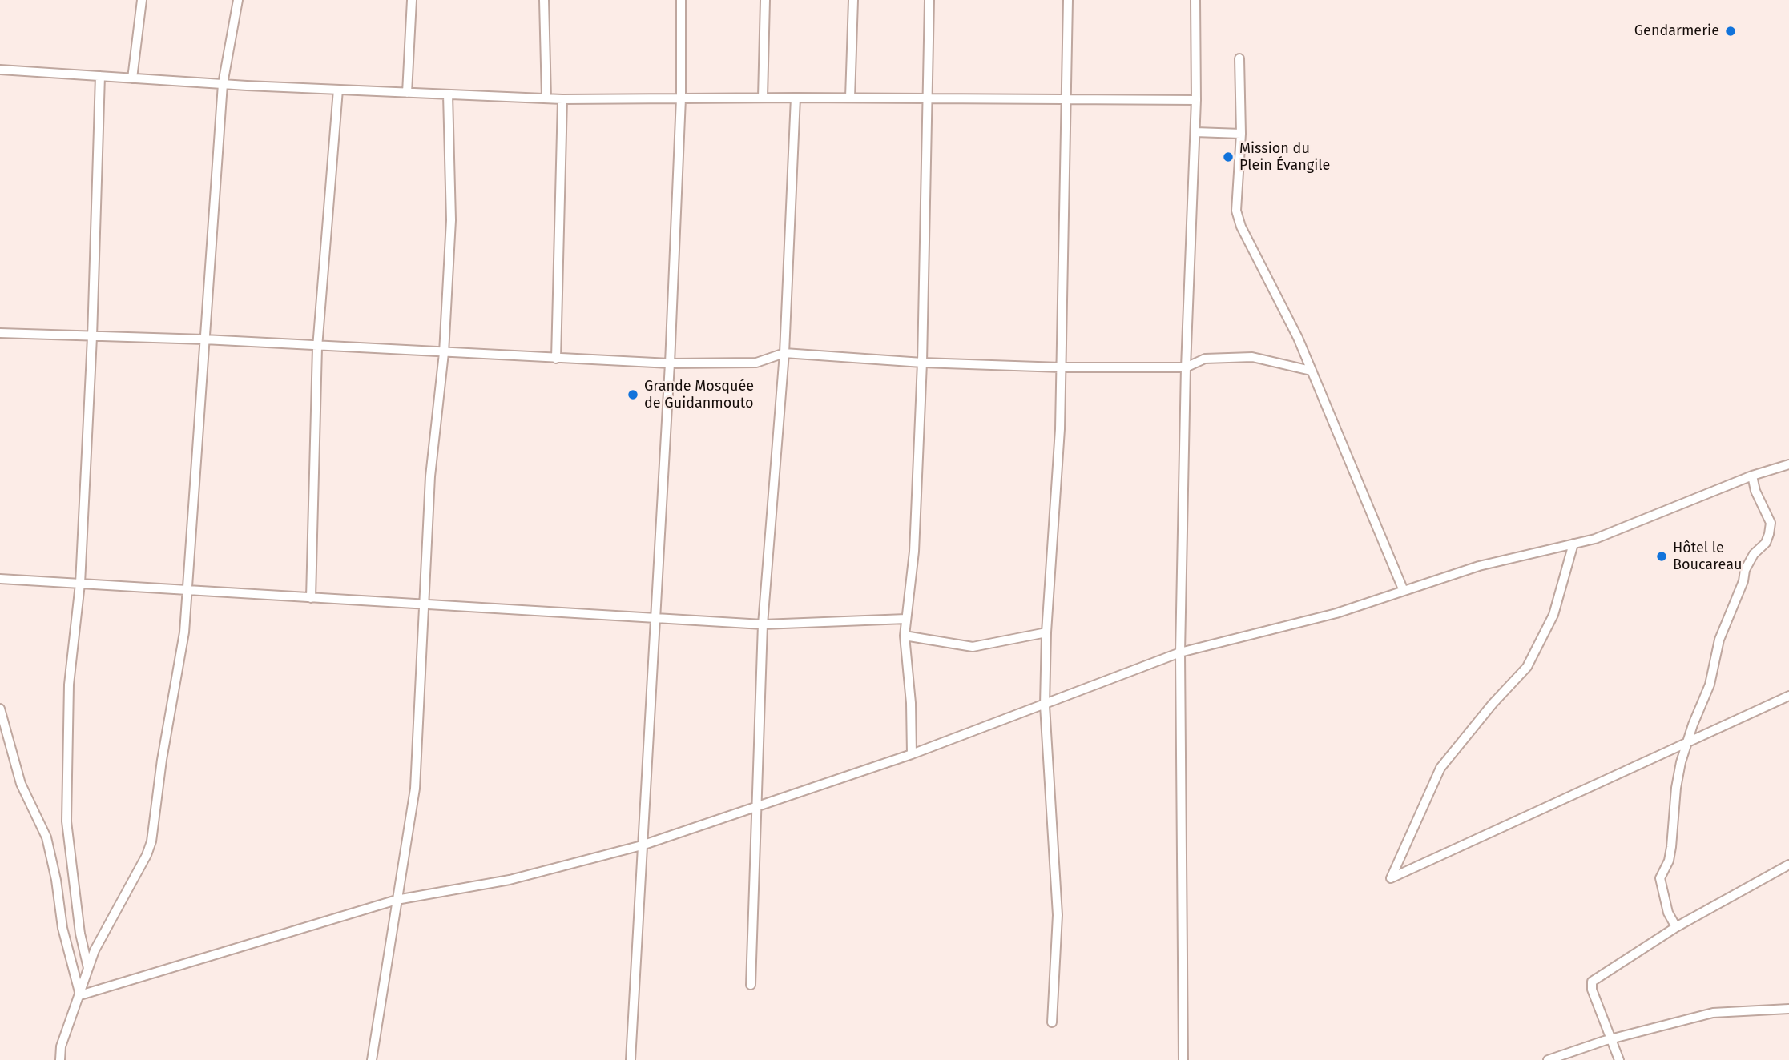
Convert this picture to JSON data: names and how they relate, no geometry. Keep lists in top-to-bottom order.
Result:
{
  "places": [
    "Gendarmerie",
    "Mission du Plein Évangile",
    "Grande Mosquée de Guidanmouto",
    "Hôtel le Boucareau"
  ]
}
